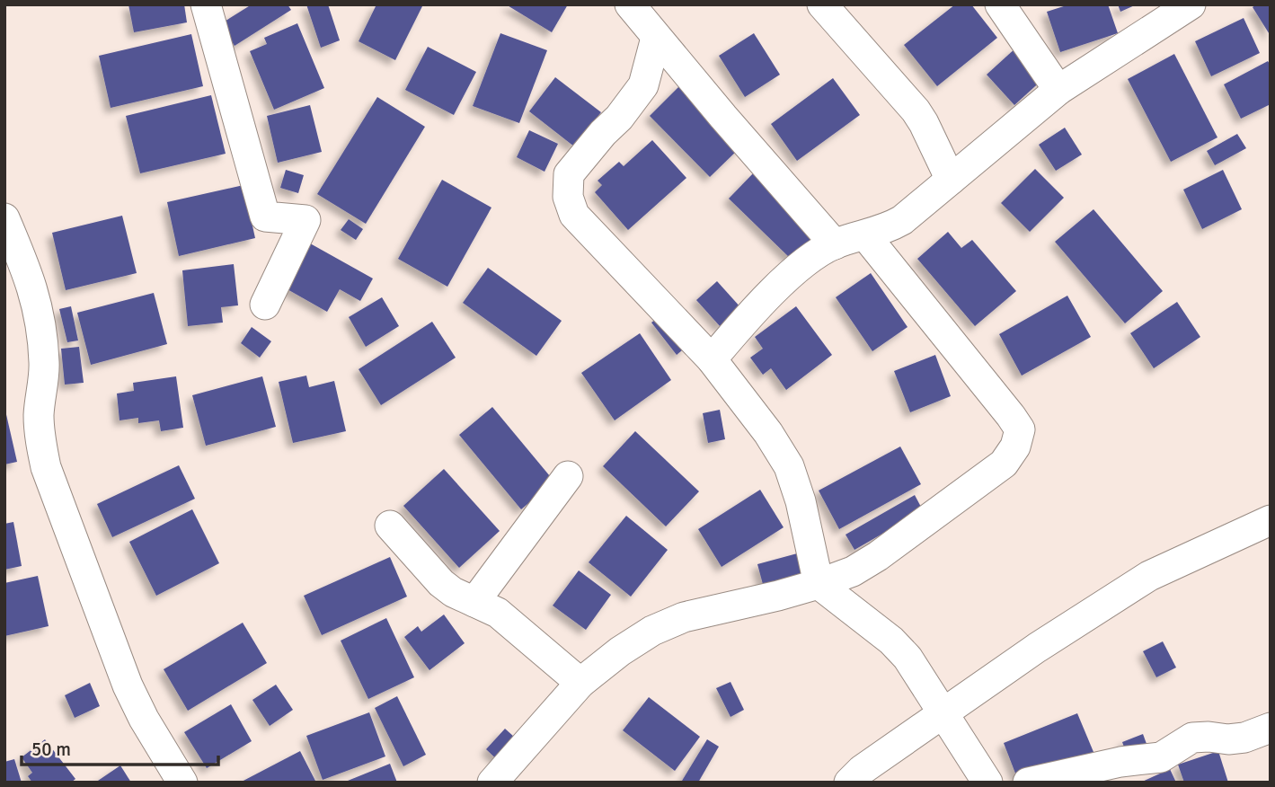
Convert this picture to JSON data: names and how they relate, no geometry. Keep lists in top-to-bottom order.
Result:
{
  "scale_bar": "50 m"
}
